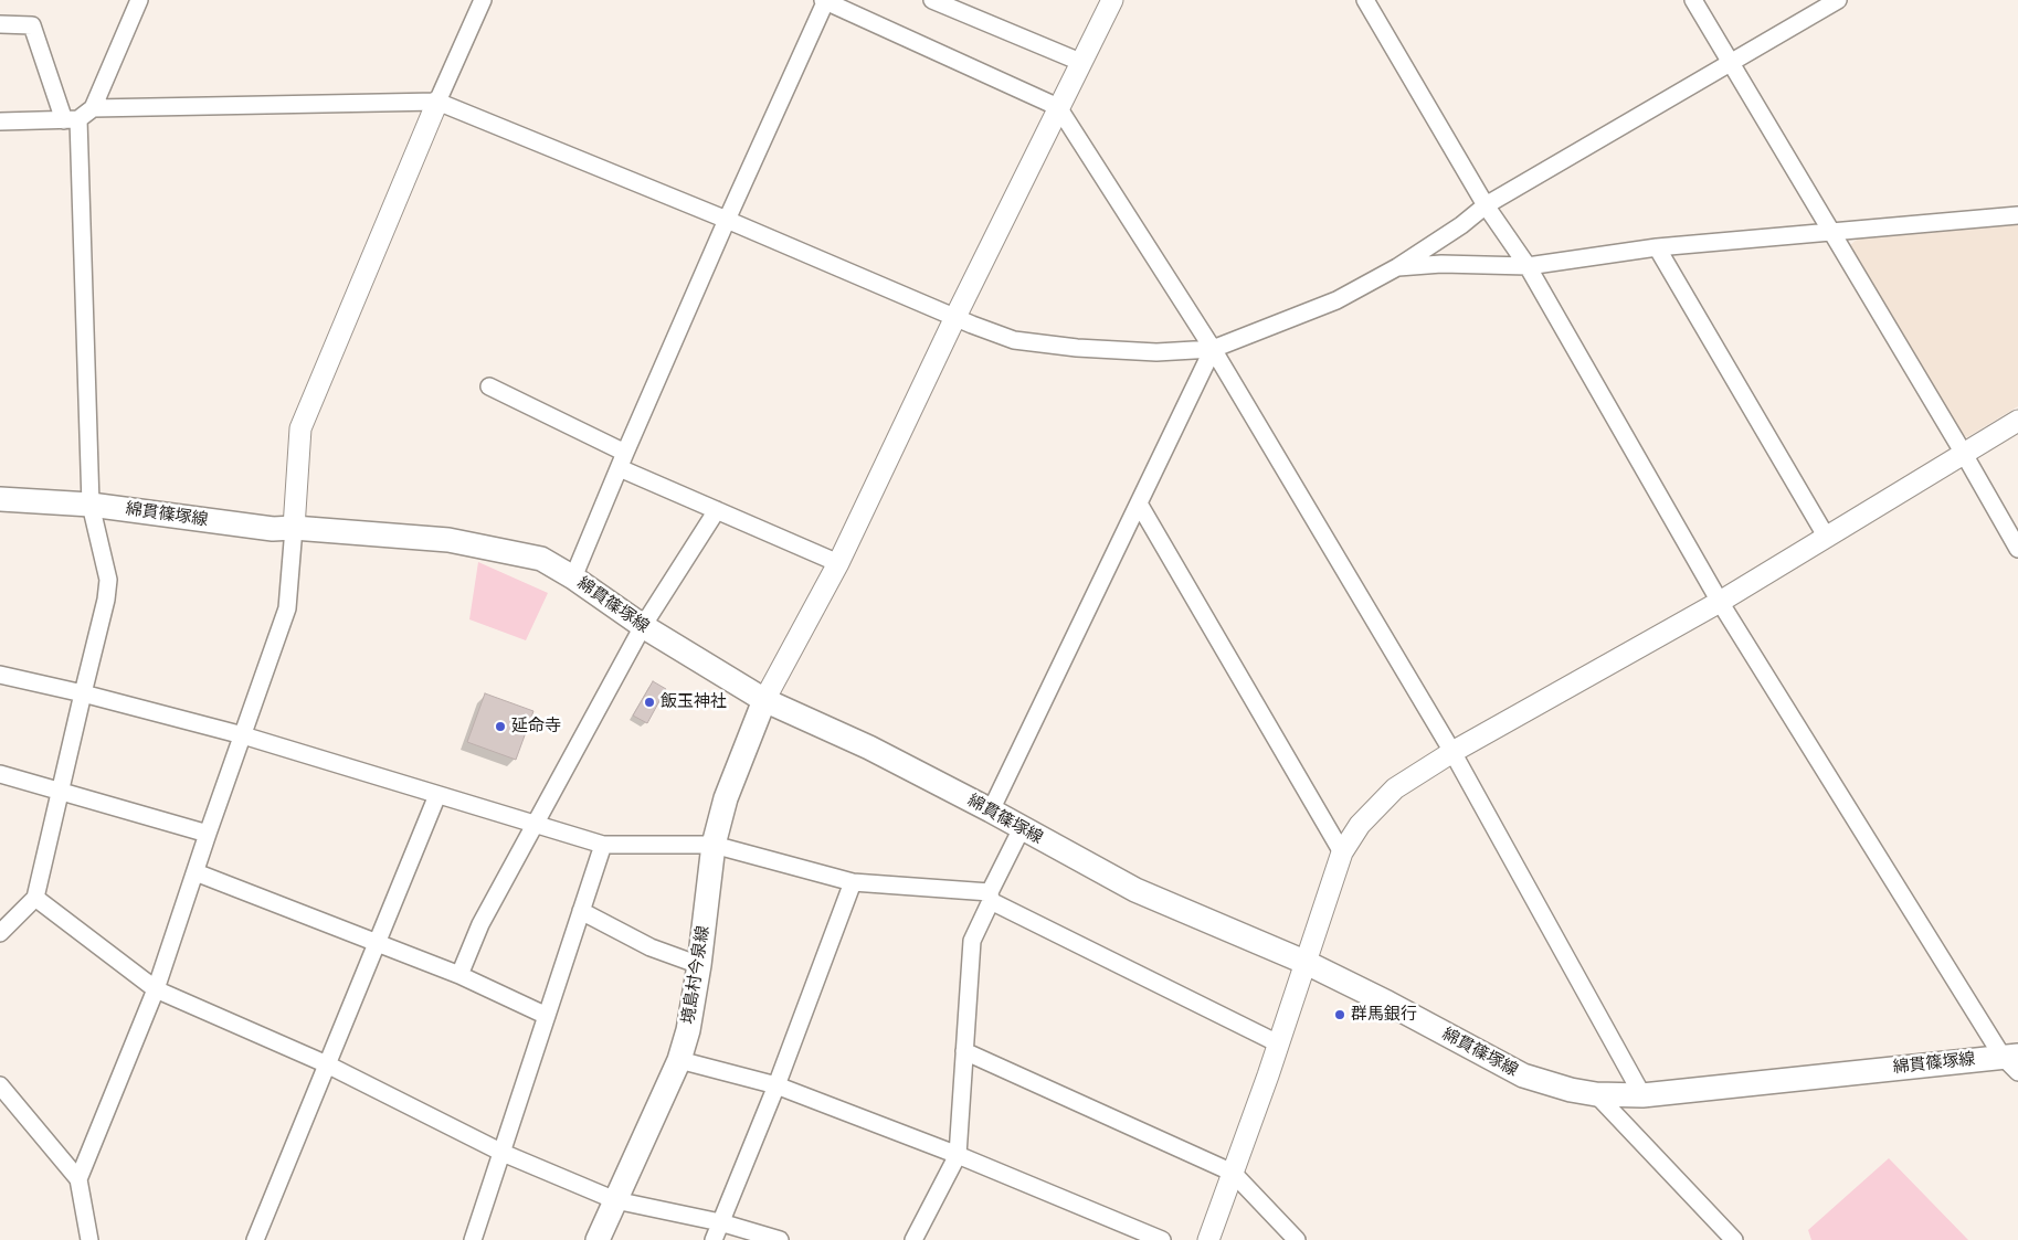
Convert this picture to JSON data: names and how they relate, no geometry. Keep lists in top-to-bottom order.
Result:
{
  "streets": {
    "main road": ["綿貫篠塚線", "境島村今泉線"]
  },
  "crossings": [
    ["綿貫篠塚線", "境島村今泉線"]
  ],
  "places": ["飯玉神社", "延命寺", "群馬銀行"]
}
